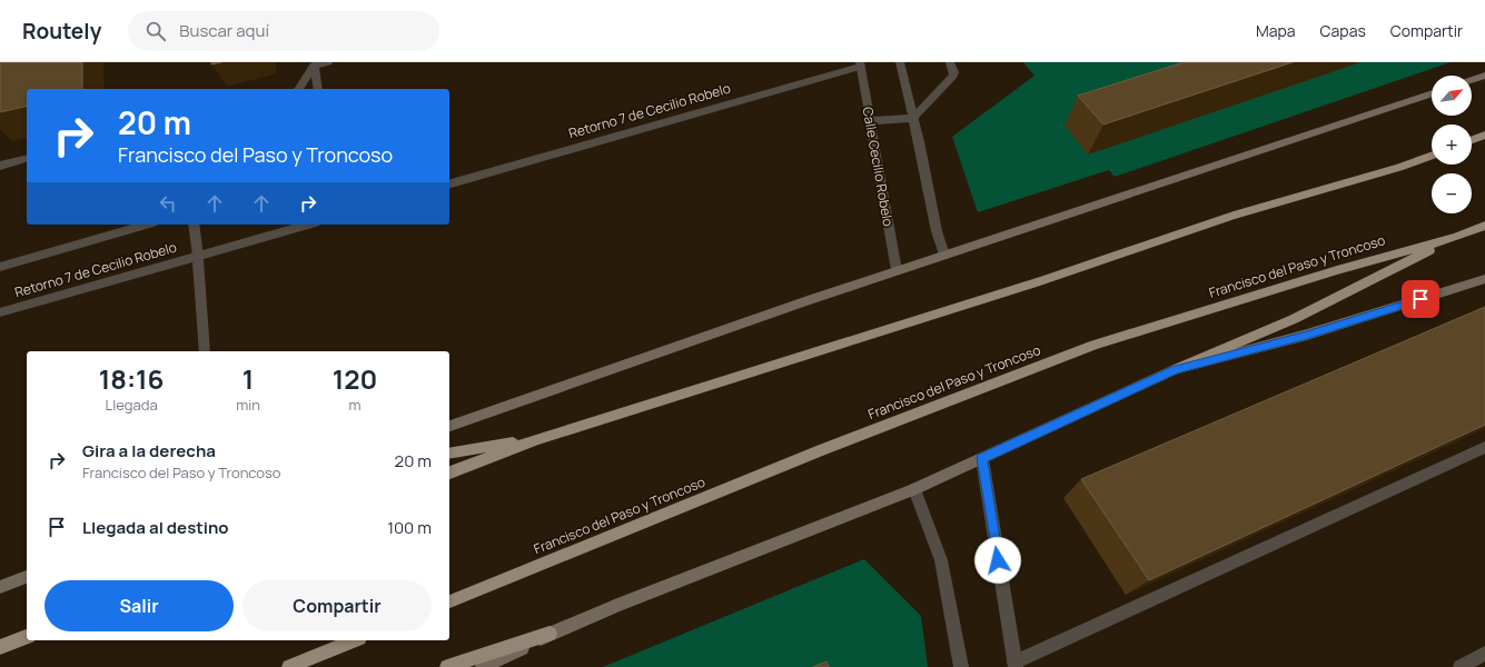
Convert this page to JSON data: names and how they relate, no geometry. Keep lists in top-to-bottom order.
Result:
{
  "streets": {
    "highway": ["Francisco del Paso y Troncoso"],
    "street": ["Retorno 7 de Cecilio Robelo", "Calle Cecilio Robelo"]
  },
  "crossings": [
    ["Retorno 7 de Cecilio Robelo", "Calle Cecilio Robelo"]
  ],
  "north": "top right",
  "page": {
    "header": "Routely",
    "search": "Buscar aquí",
    "nav": ["Mapa", "Capas", "Compartir"],
    "map_buttons": ["+", "−"],
    "turn": ["20 m", "Francisco del Paso y Troncoso"],
    "eta": [
      "18:16",
      "Llegada",
      "1",
      "min",
      "120",
      "m"
    ],
    "list": [
      {
        "name": "Gira a la derecha",
        "note": "Francisco del Paso y Troncoso",
        "value": "20 m"
      },
      {
        "name": "Llegada al destino",
        "value": "100 m"
      }
    ],
    "buttons": ["Salir", "Compartir"]
  }
}
